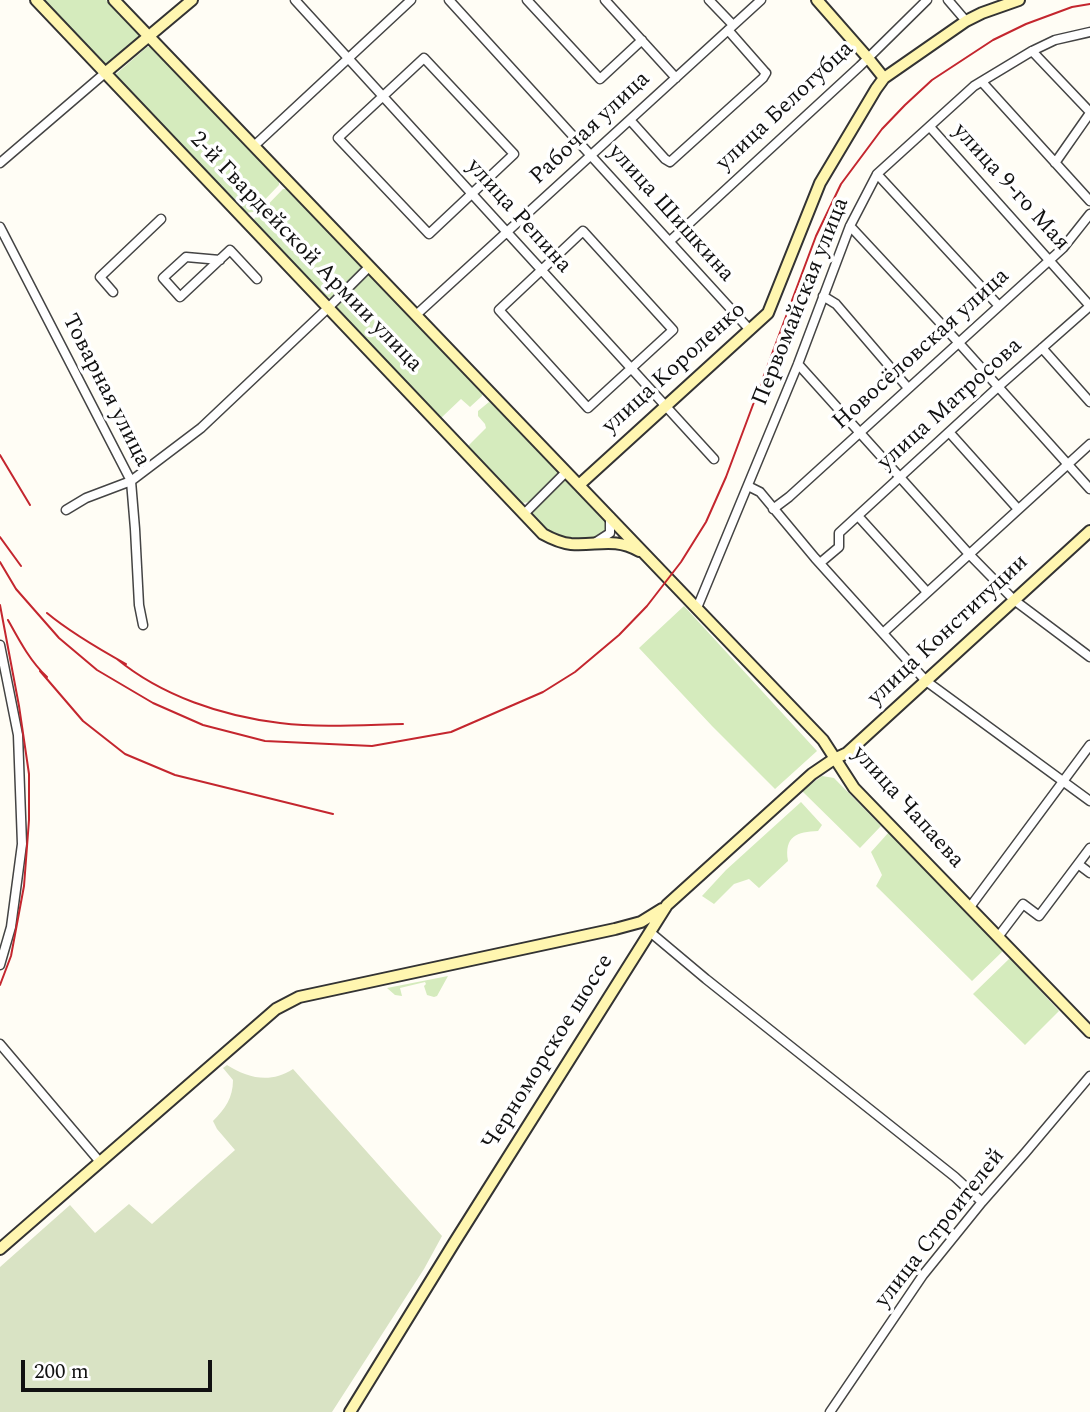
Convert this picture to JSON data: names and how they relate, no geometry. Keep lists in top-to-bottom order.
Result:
{
  "streets": {
    "main road": [
      "2-й Гвардейской Армии улица",
      "улица Короленко",
      "улица Конституции",
      "улица Чапаева",
      "Черноморское шоссе"
    ],
    "street": [
      "улица Белогубца",
      "Рабочая улица",
      "улица 9-го Мая",
      "улица Шишкина",
      "улица Репина",
      "Первомайская улица",
      "Новосёловская улица",
      "Товарная улица",
      "улица Матросова",
      "улица Строителей"
    ]
  },
  "crossings": [
    ["улица Белогубца", "улица Шишкина"],
    ["Рабочая улица", "улица Шишкина"],
    ["Рабочая улица", "улица Репина"],
    ["Рабочая улица", "2-й Гвардейской Армии улица"],
    ["улица 9-го Мая", "Первомайская улица"],
    ["улица 9-го Мая", "Новосёловская улица"],
    ["улица 9-го Мая", "улица Матросова"],
    ["улица Шишкина", "улица Короленко"],
    ["улица Репина", "улица Короленко"],
    ["2-й Гвардейской Армии улица", "улица Короленко"],
    ["2-й Гвардейской Армии улица", "улица Чапаева"],
    ["Первомайская улица", "улица Чапаева"],
    ["улица Конституции", "улица Чапаева"],
    ["улица Конституции", "Черноморское шоссе"],
    ["улица Чапаева", "Черноморское шоссе"]
  ],
  "scale_bar": "200 m"
}
